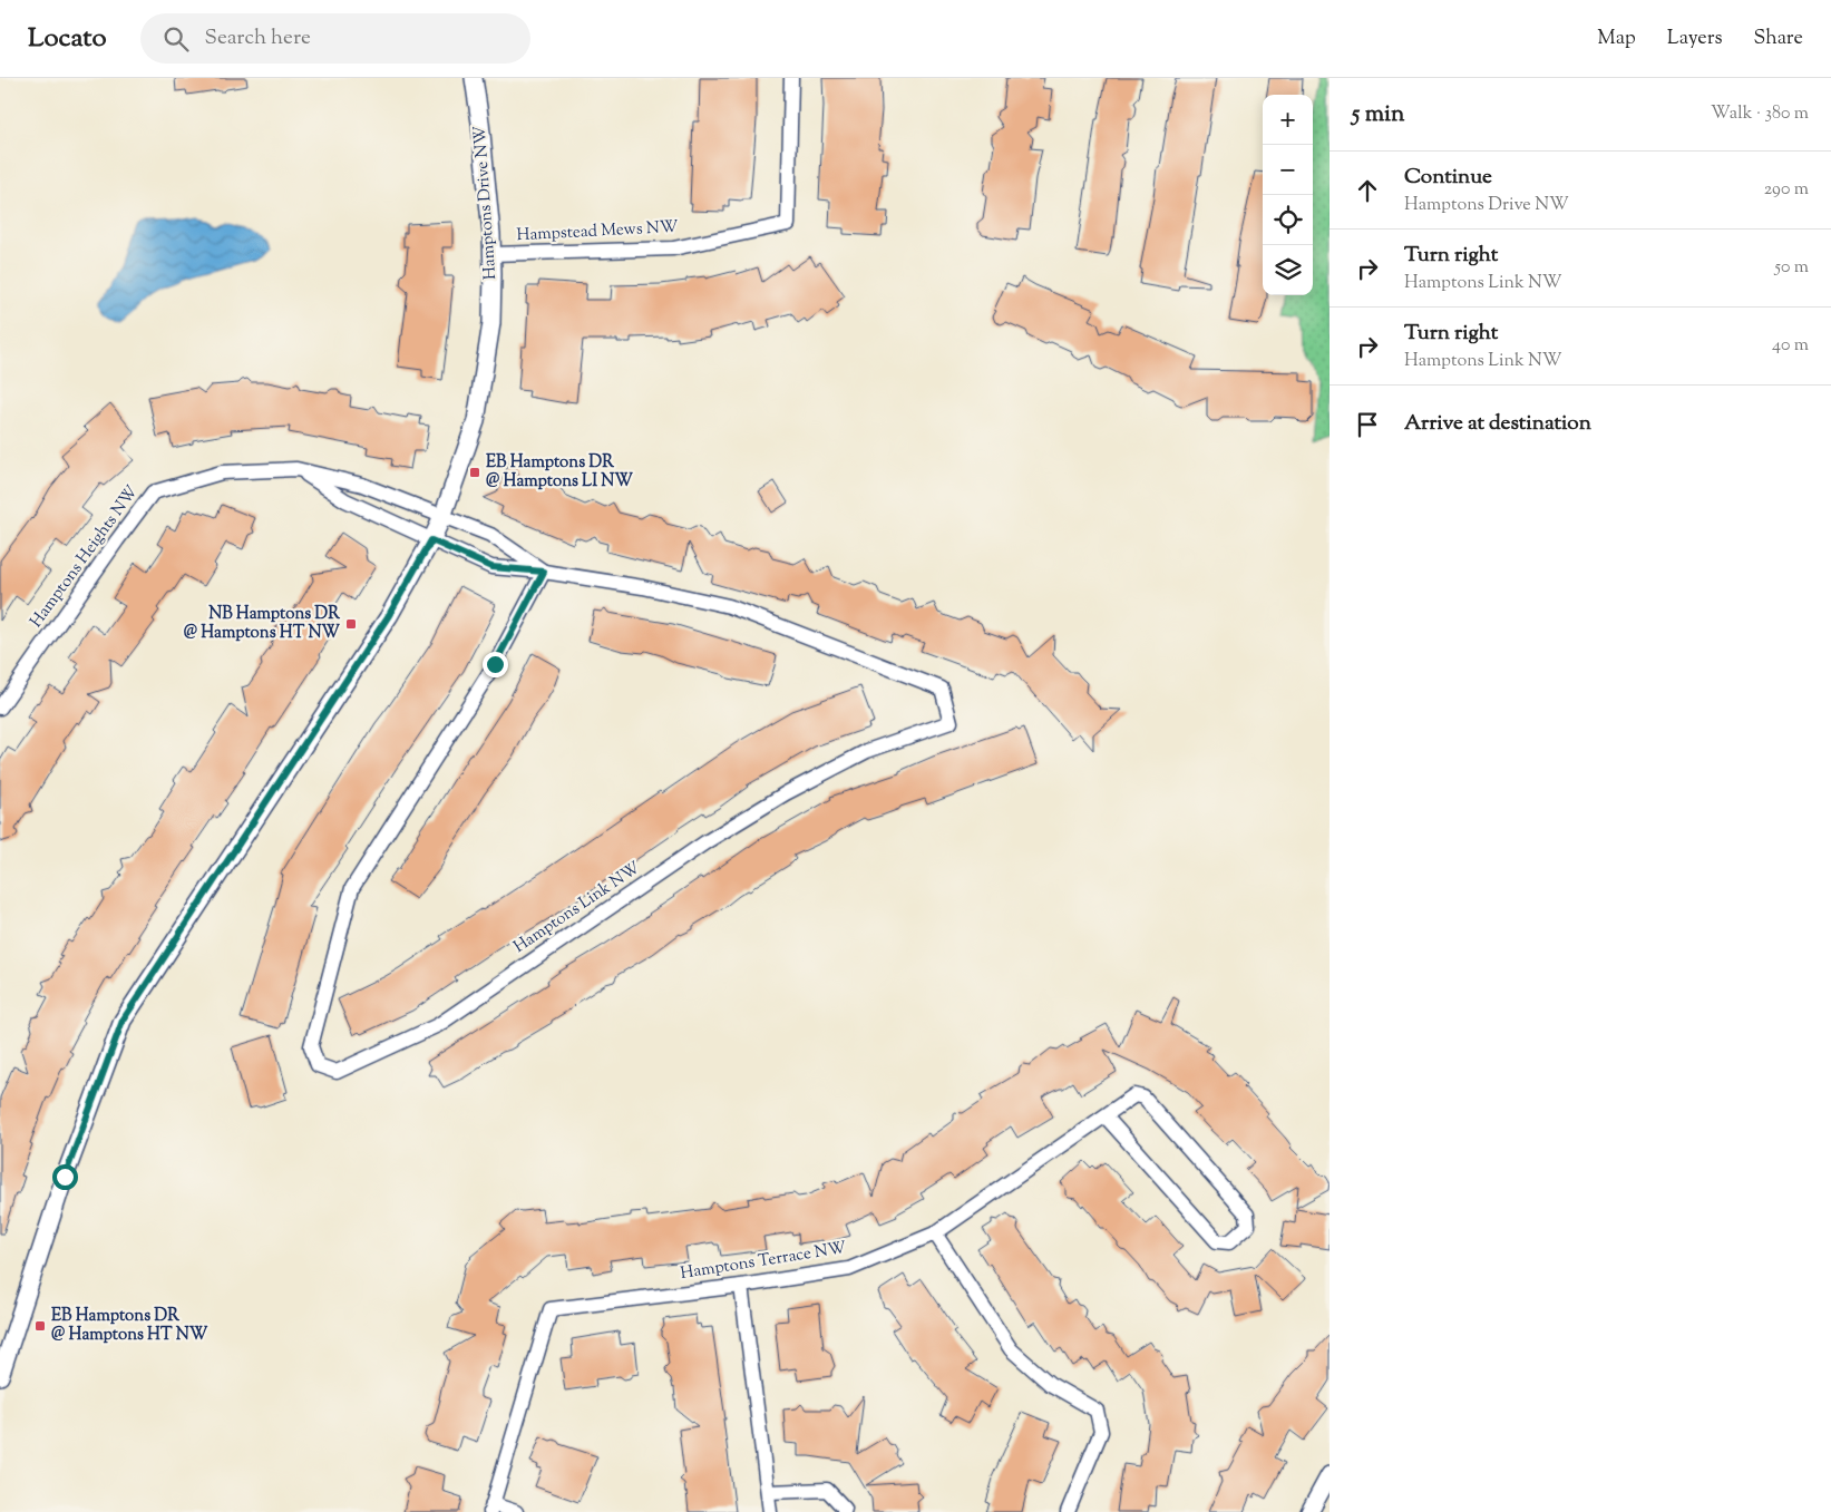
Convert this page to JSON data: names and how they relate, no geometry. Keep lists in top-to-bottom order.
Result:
{
  "streets": {
    "street": [
      "Hamptons Drive NW",
      "Hampstead Mews NW",
      "Hamptons Heights NW",
      "Hamptons Link NW",
      "Hamptons Terrace NW"
    ]
  },
  "crossings": [
    ["Hamptons Drive NW", "Hampstead Mews NW"],
    ["Hamptons Drive NW", "Hamptons Heights NW"],
    ["Hamptons Drive NW", "Hamptons Link NW"],
    ["Hamptons Heights NW", "Hamptons Link NW"]
  ],
  "places": {
    "transit": ["EB Hamptons DR @ Hamptons LI NW", "NB Hamptons DR @ Hamptons HT NW", "EB Hamptons DR @ Hamptons HT NW"]
  },
  "page": {
    "header": "Locato",
    "search": "Search here",
    "nav": ["Map", "Layers", "Share"],
    "heading": ["5 min", "Walk · 380 m"],
    "map_buttons": ["+", "−"],
    "list": [
      ["Continue", "Hamptons Drive NW", "290 m"],
      ["Turn right", "Hamptons Link NW", "50 m"],
      ["Turn right", "Hamptons Link NW", "40 m"],
      "Arrive at destination"
    ]
  }
}
